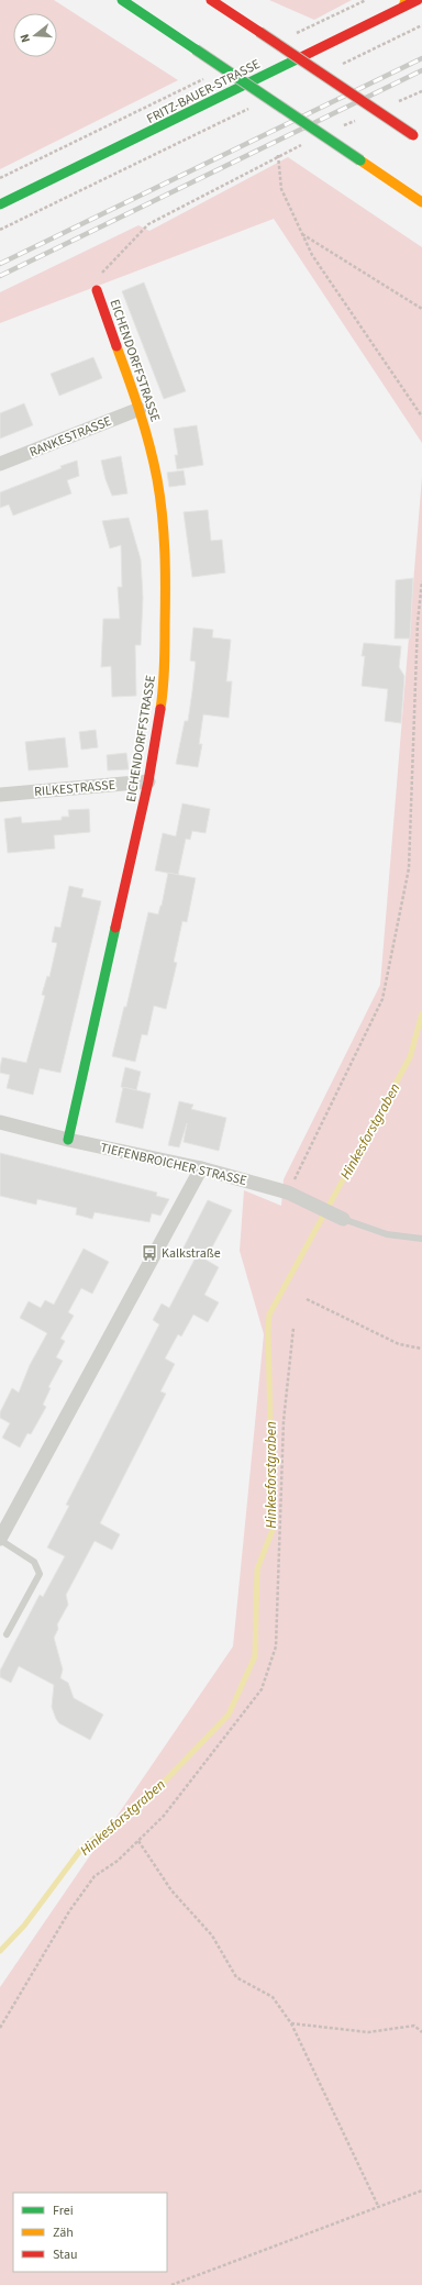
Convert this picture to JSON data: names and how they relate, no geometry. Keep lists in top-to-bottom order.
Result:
{
  "streets": {
    "main road": ["FRITZ-BAUER-STRASSE", "EICHENDORFFSTRASSE"],
    "street": ["RANKESTRASSE", "RILKESTRASSE", "TIEFENBROICHER STRASSE"]
  },
  "crossings": [
    ["EICHENDORFFSTRASSE", "RANKESTRASSE"],
    ["EICHENDORFFSTRASSE", "RILKESTRASSE"],
    ["EICHENDORFFSTRASSE", "TIEFENBROICHER STRASSE"]
  ],
  "water": ["Hinkesforstgraben"],
  "places": {
    "bus stop": ["Kalkstraße"]
  },
  "legend": ["Frei", "Zäh", "Stau"],
  "north": "left"
}
